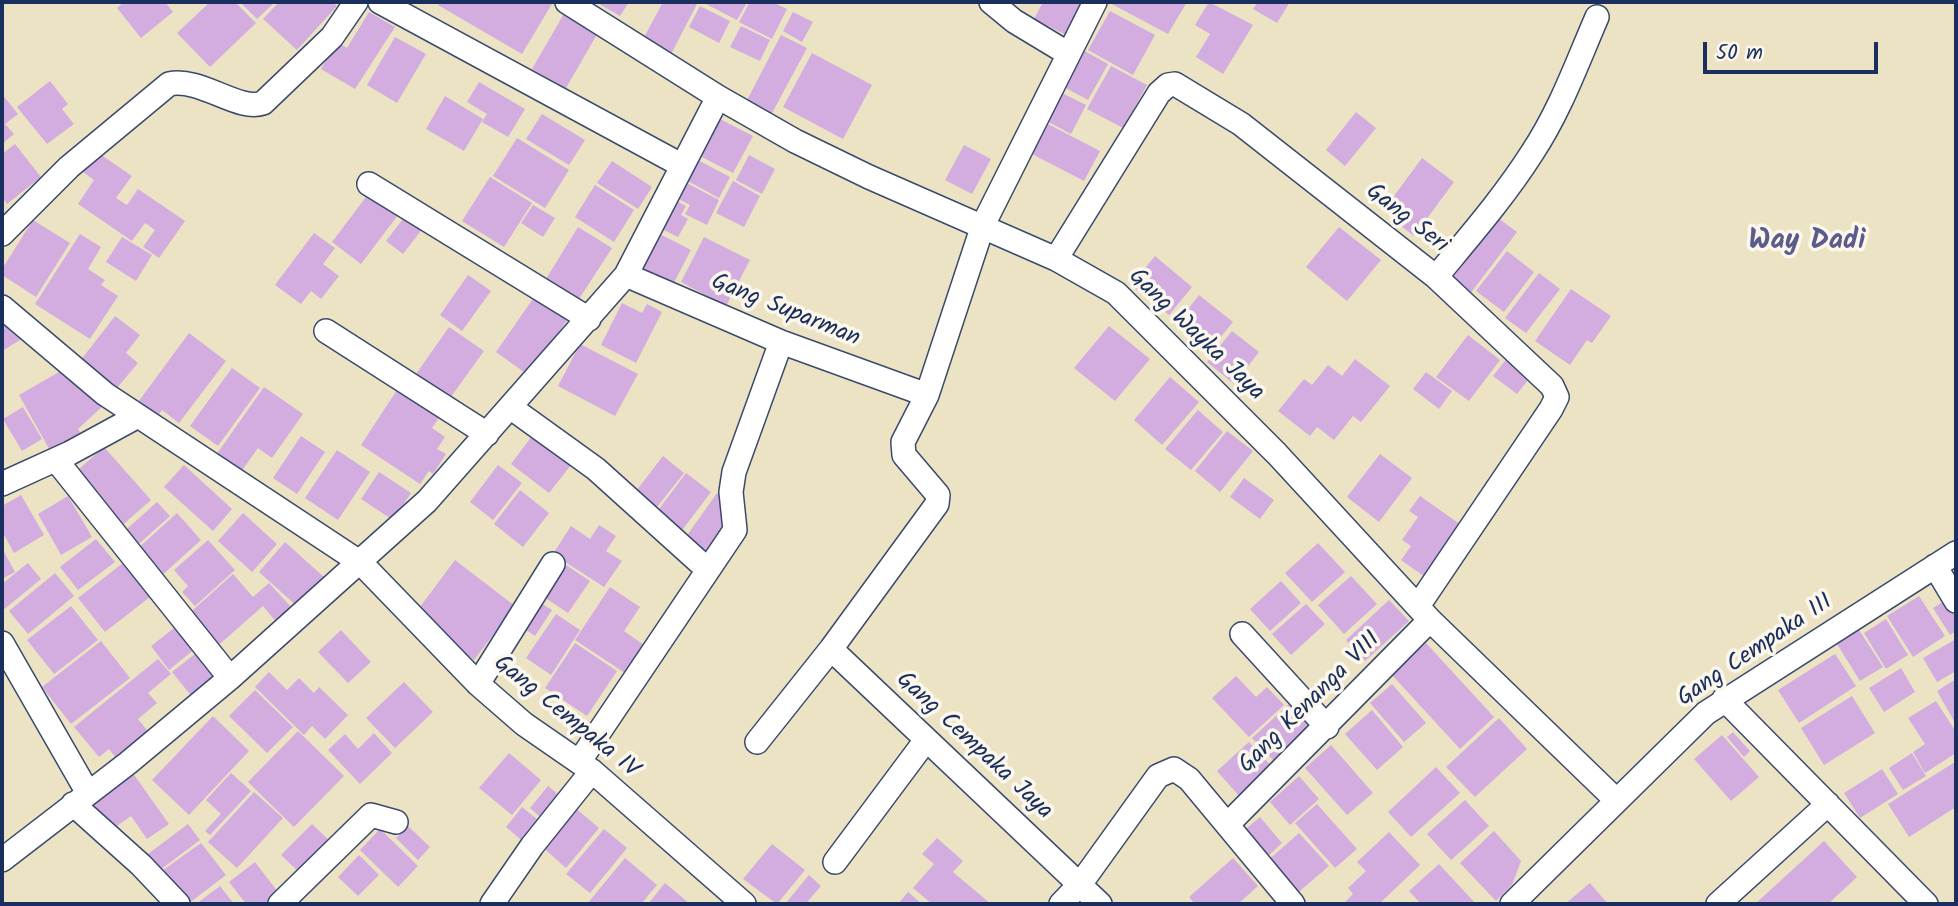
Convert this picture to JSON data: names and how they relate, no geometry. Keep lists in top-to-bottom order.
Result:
{
  "streets": {
    "street": [
      "Gang Seri",
      "Gang Suparman",
      "Gang Wayka Jaya",
      "Gang Cempaka III",
      "Gang Kenanga VIII",
      "Gang Cempaka IV",
      "Gang Cempaka Jaya"
    ]
  },
  "crossings": [
    ["Gang Seri", "Gang Wayka Jaya"],
    ["Gang Seri", "Gang Kenanga VIII"],
    ["Gang Wayka Jaya", "Gang Cempaka III"],
    ["Gang Wayka Jaya", "Gang Kenanga VIII"]
  ],
  "districts": ["Way Dadi"],
  "scale_bar": "50 m"
}
